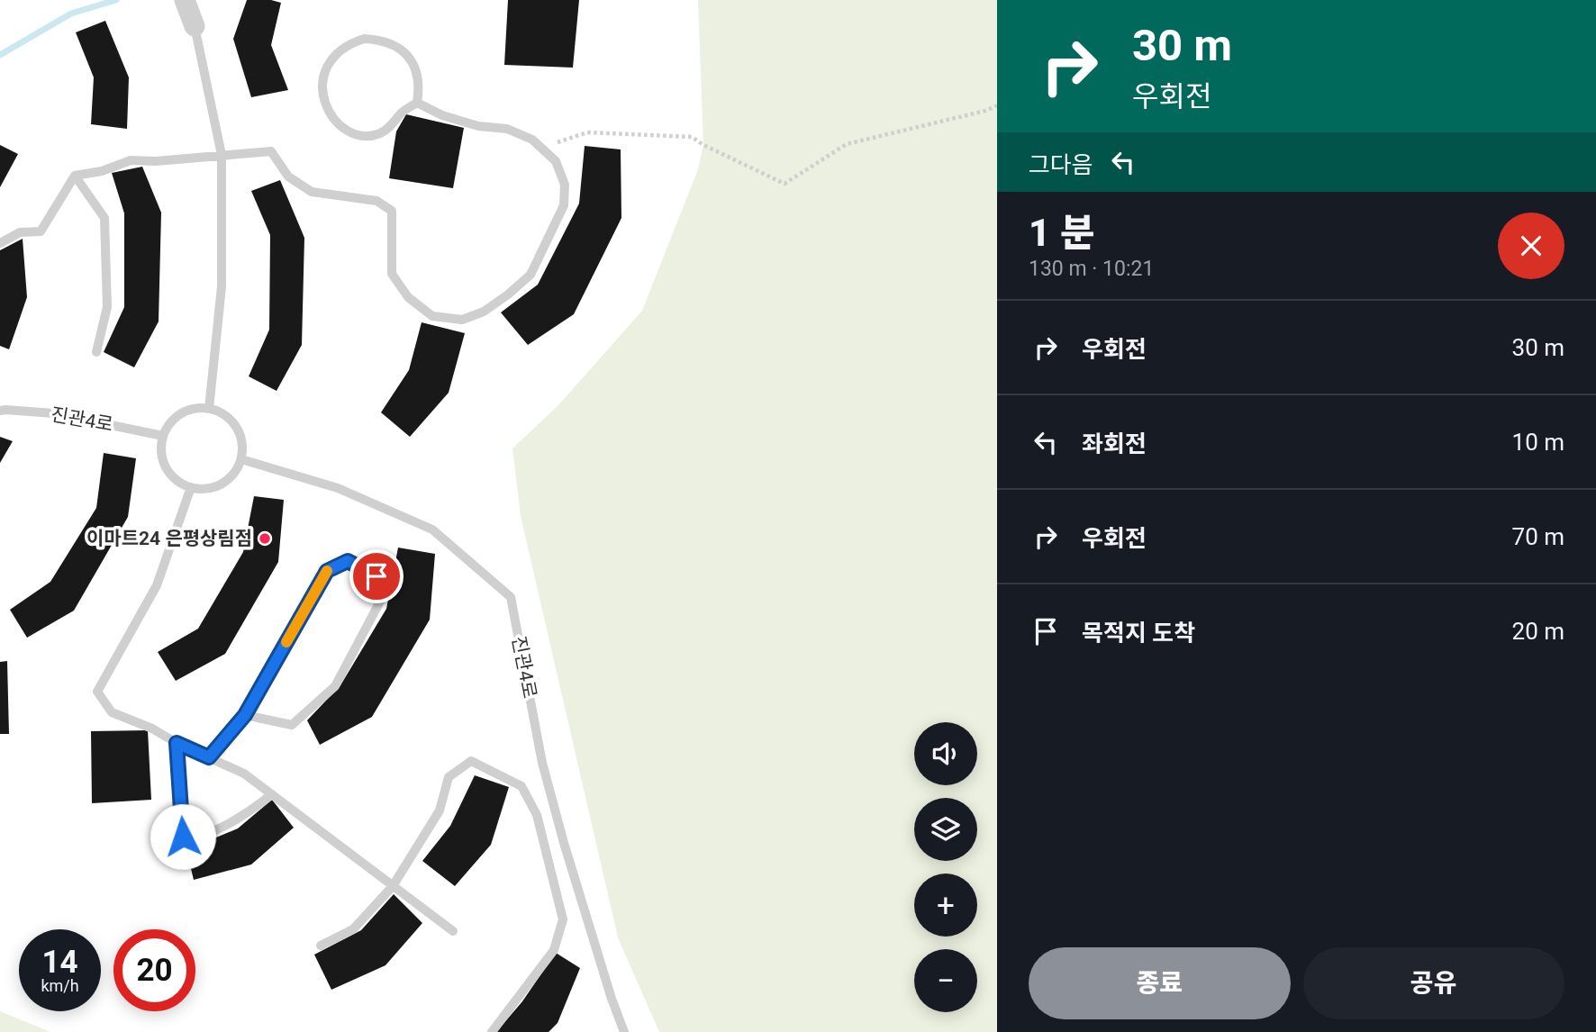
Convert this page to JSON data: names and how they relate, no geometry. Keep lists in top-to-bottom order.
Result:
{
  "streets": {
    "lane": ["진관4로"]
  },
  "places": ["이마트24 은평상림점"],
  "page": {
    "turn": ["30 m", "우회전"],
    "then": "그다음",
    "heading": ["1 분", "130 m · 10:21"],
    "list": [
      {
        "name": "우회전",
        "value": "30 m"
      },
      {
        "name": "좌회전",
        "value": "10 m"
      },
      {
        "name": "우회전",
        "value": "70 m"
      },
      {
        "name": "목적지 도착",
        "value": "20 m"
      }
    ],
    "map_buttons": ["+", "−"],
    "speed": "14 km/h",
    "limit": "20",
    "buttons": ["종료", "공유"]
  }
}
